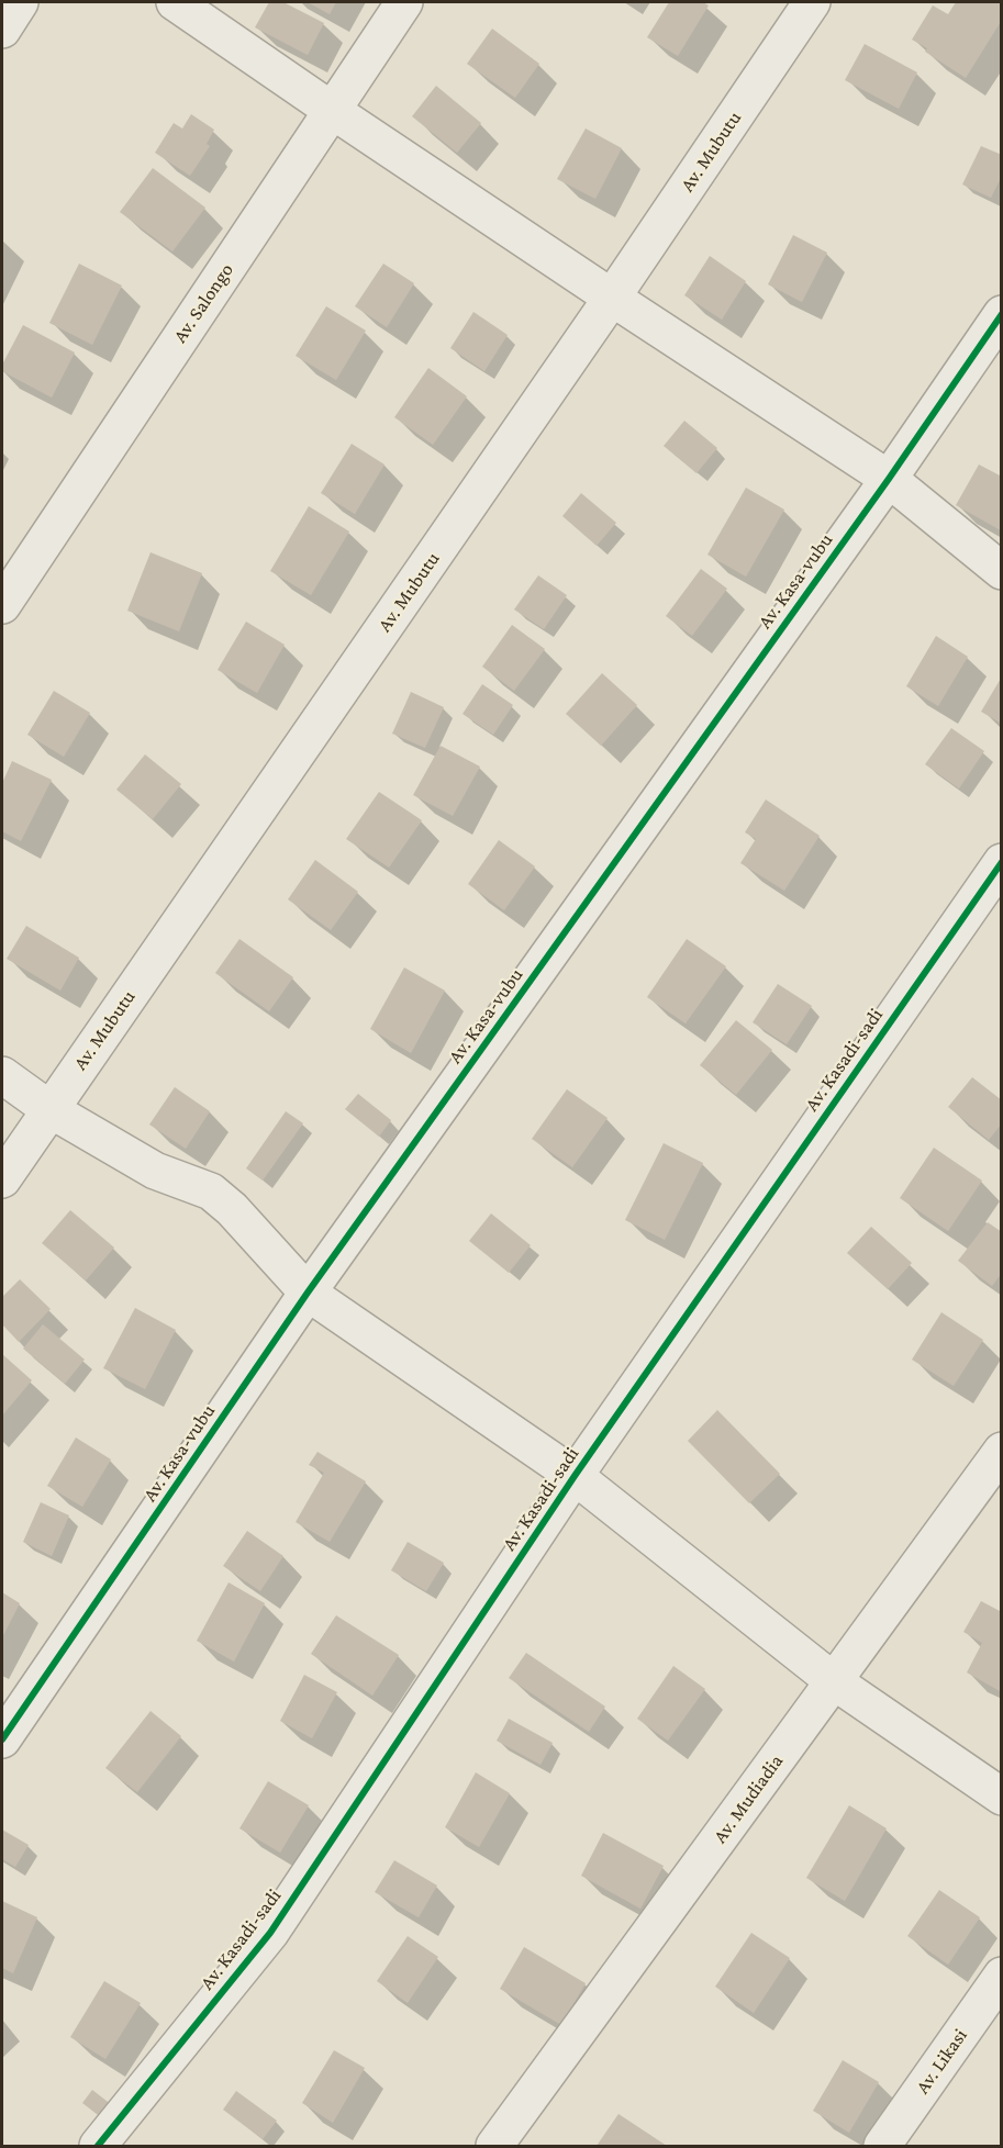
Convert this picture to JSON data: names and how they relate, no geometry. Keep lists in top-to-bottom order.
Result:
{
  "streets": {
    "street": [
      "Av. Mubutu",
      "Av. Salongo",
      "Av. Kasa-vubu",
      "Av. Kasadi-sadi",
      "Av. Mudiadia",
      "Av. Likasi"
    ]
  }
}
